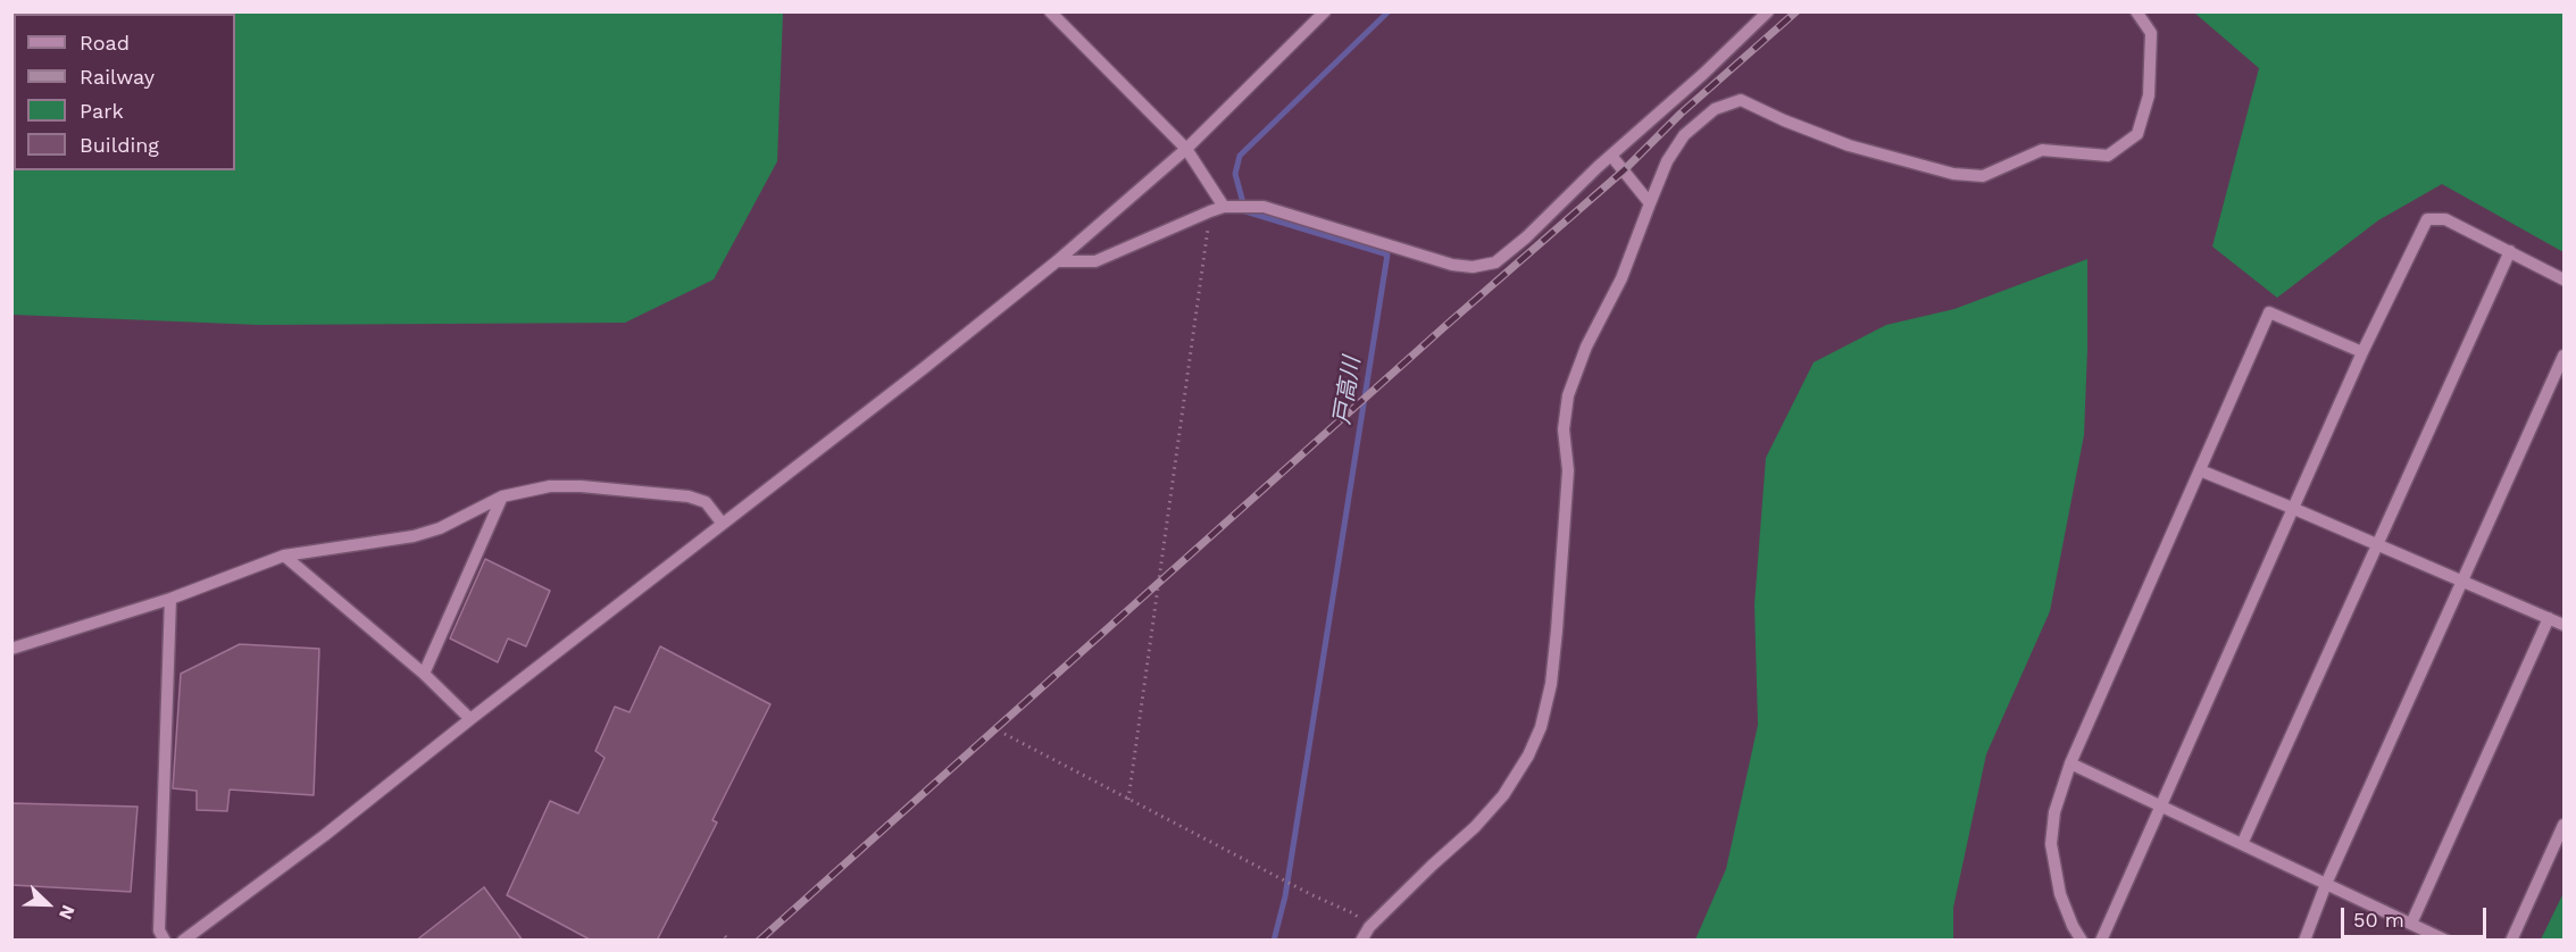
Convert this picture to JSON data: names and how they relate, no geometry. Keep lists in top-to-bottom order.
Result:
{
  "water": ["戸高川"],
  "legend": [
    "Road",
    "Railway",
    "Park",
    "Building"
  ],
  "scale_bar": "50 m",
  "north": "bottom right"
}
